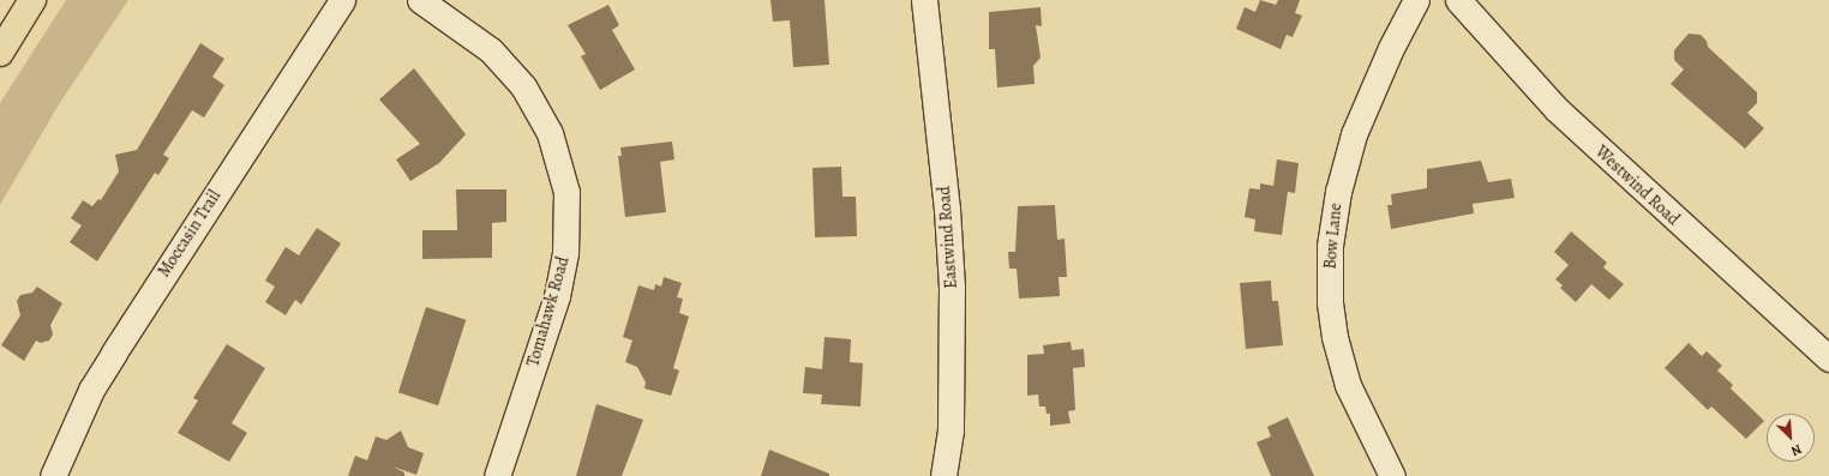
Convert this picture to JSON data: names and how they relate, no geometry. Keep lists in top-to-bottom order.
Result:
{
  "streets": {
    "street": [
      "Westwind Road",
      "Moccasin Trail",
      "Bow Lane",
      "Eastwind Road",
      "Tomahawk Road"
    ]
  },
  "north": "bottom right"
}
